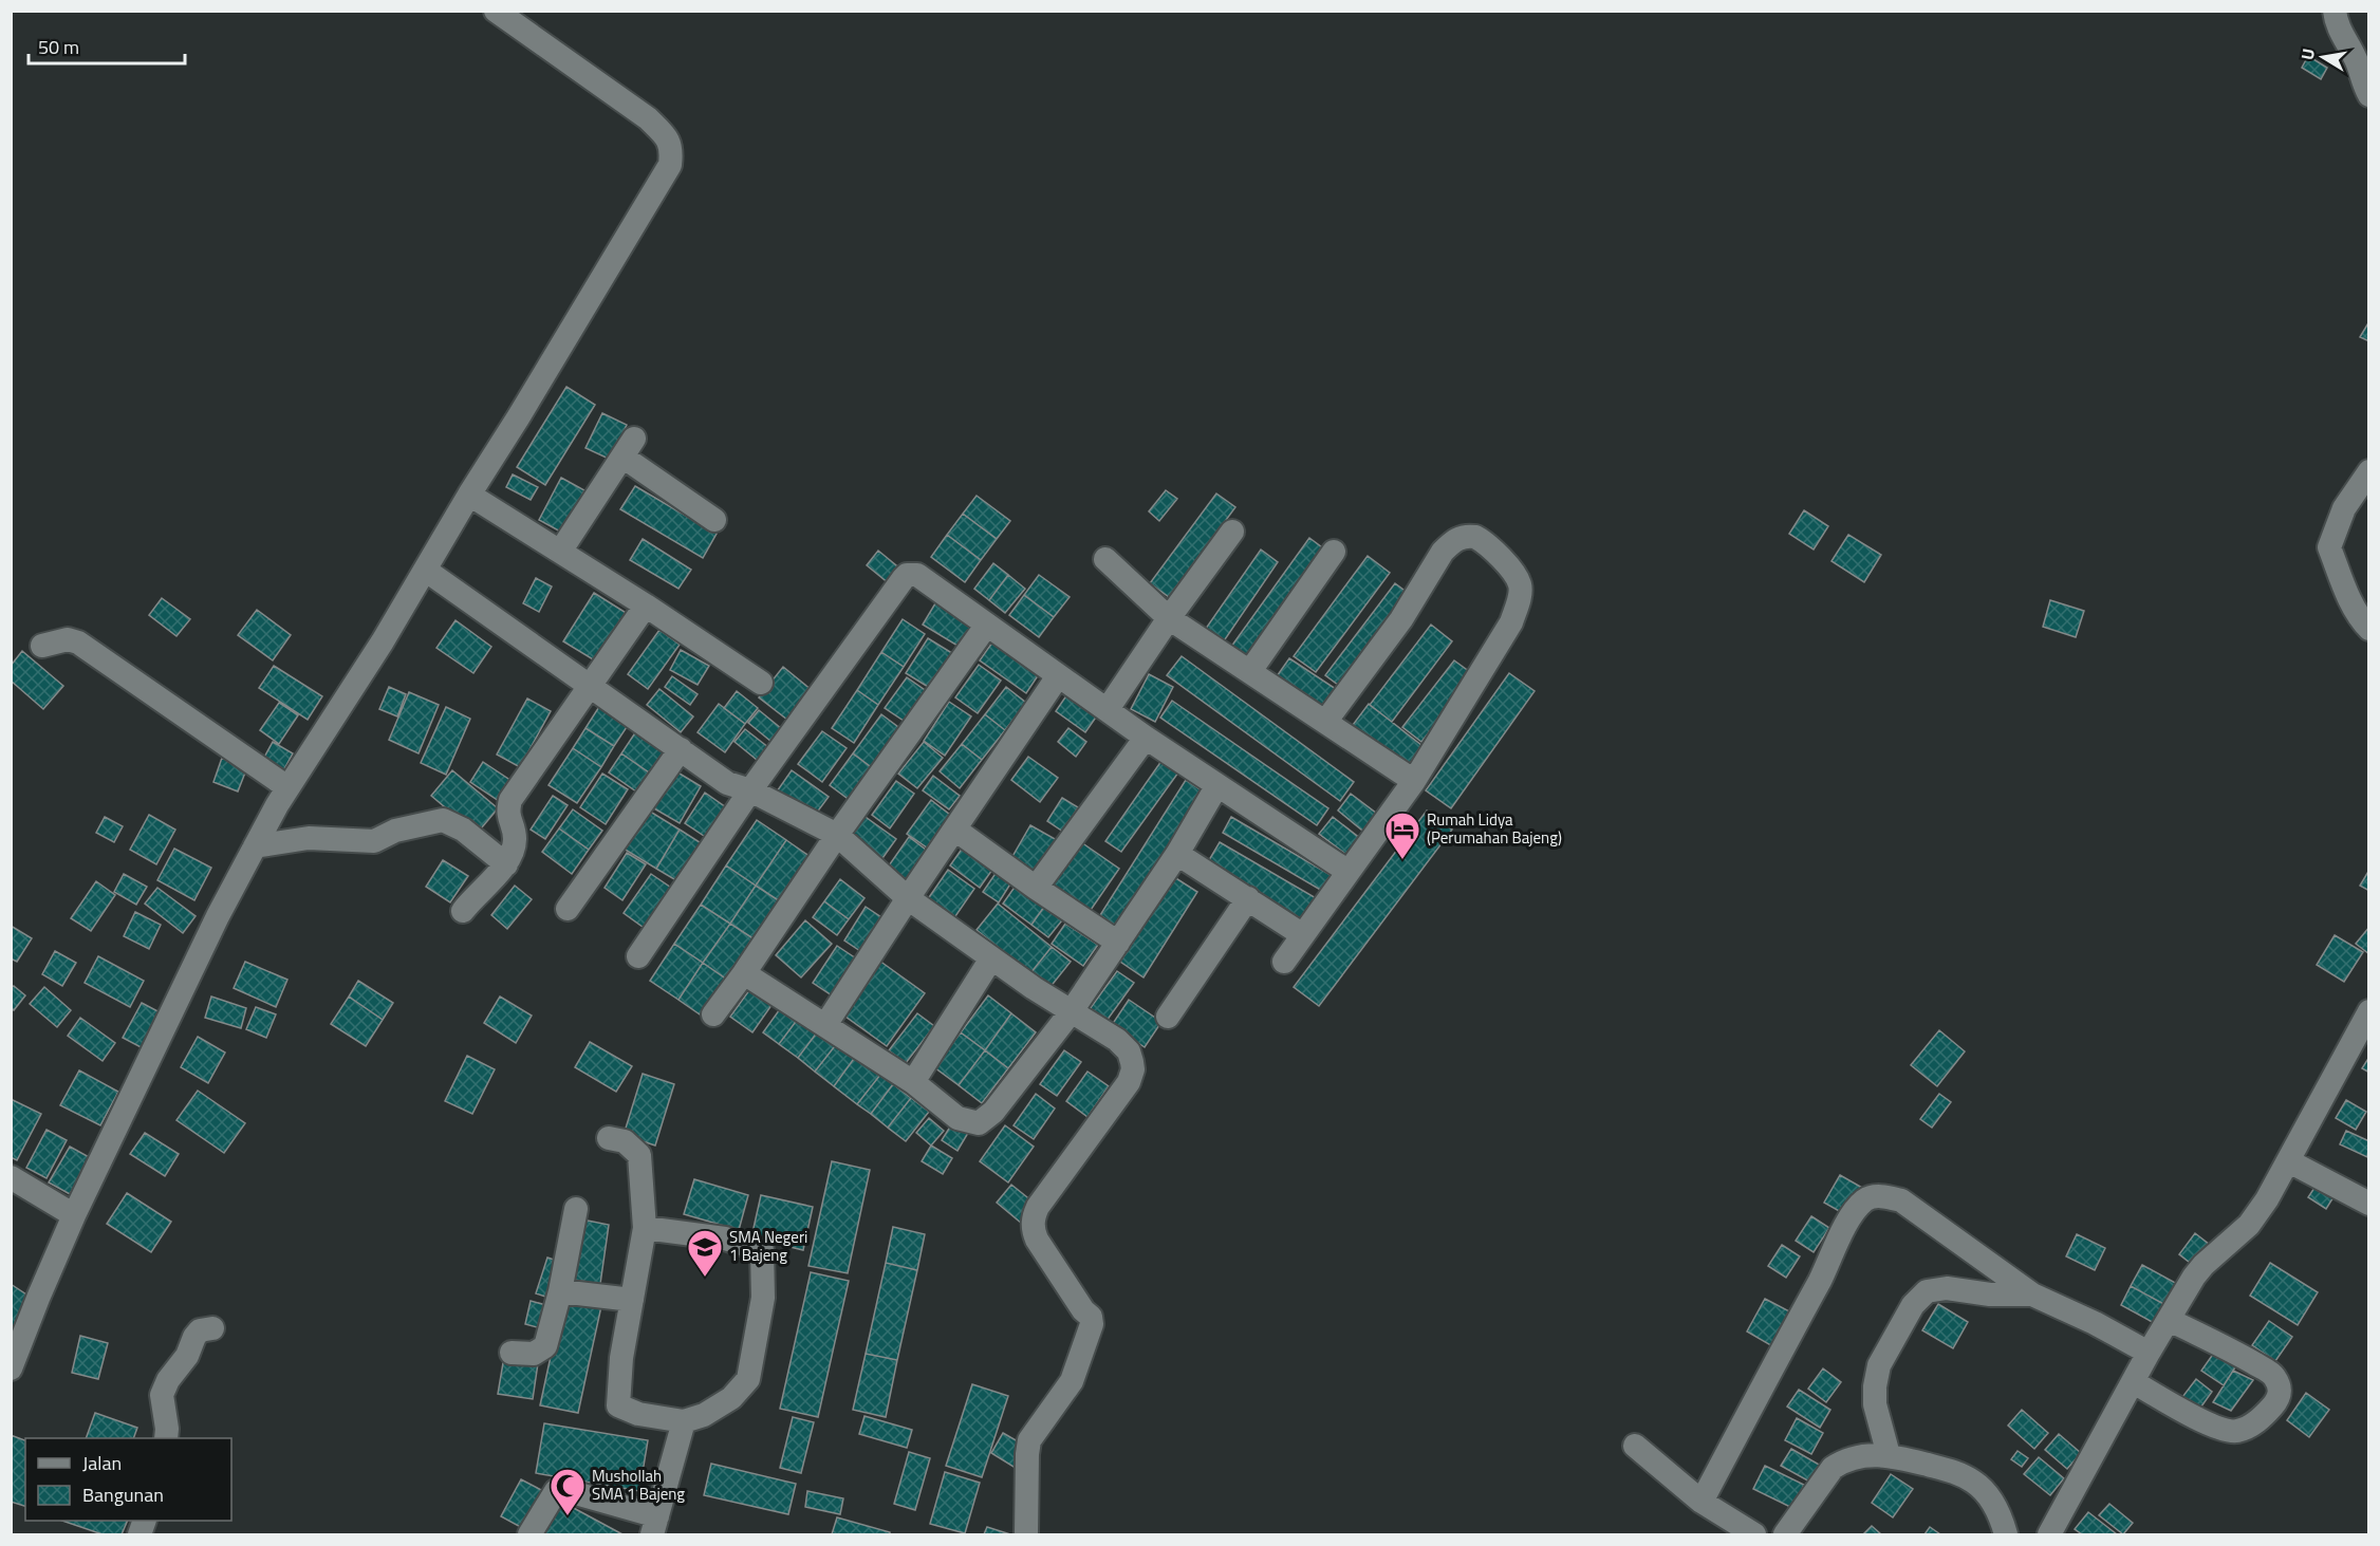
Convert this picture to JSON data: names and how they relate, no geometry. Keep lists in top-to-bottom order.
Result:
{
  "places": {
    "hotel": ["Rumah Lidya (Perumahan Bajeng)"],
    "school or university": ["SMA Negeri 1 Bajeng"],
    "mosque": ["Mushollah SMA 1 Bajeng"]
  },
  "legend": ["Jalan", "Bangunan"],
  "scale_bar": "50 m",
  "north": "left"
}
